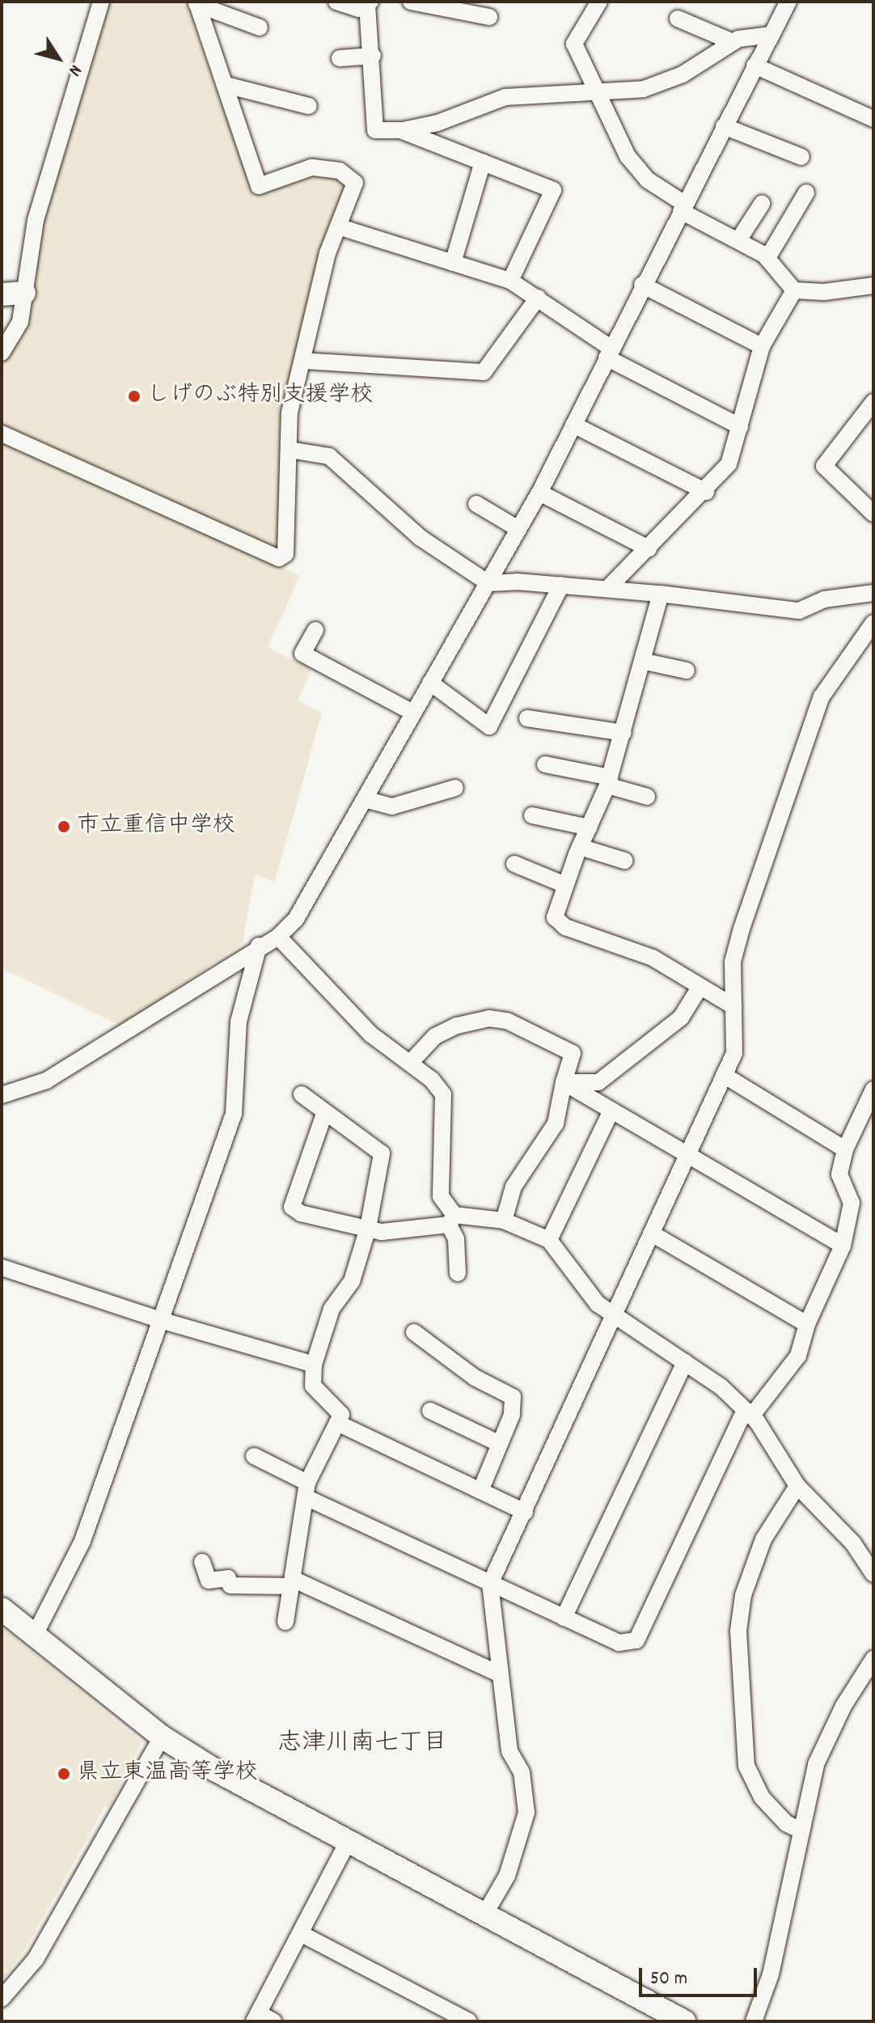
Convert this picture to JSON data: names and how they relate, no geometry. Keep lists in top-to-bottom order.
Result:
{
  "districts": ["志津川南七丁目"],
  "places": ["しげのぶ特別支援学校", "市立重信中学校", "県立東温高等学校"],
  "scale_bar": "50 m",
  "north": "bottom right"
}
